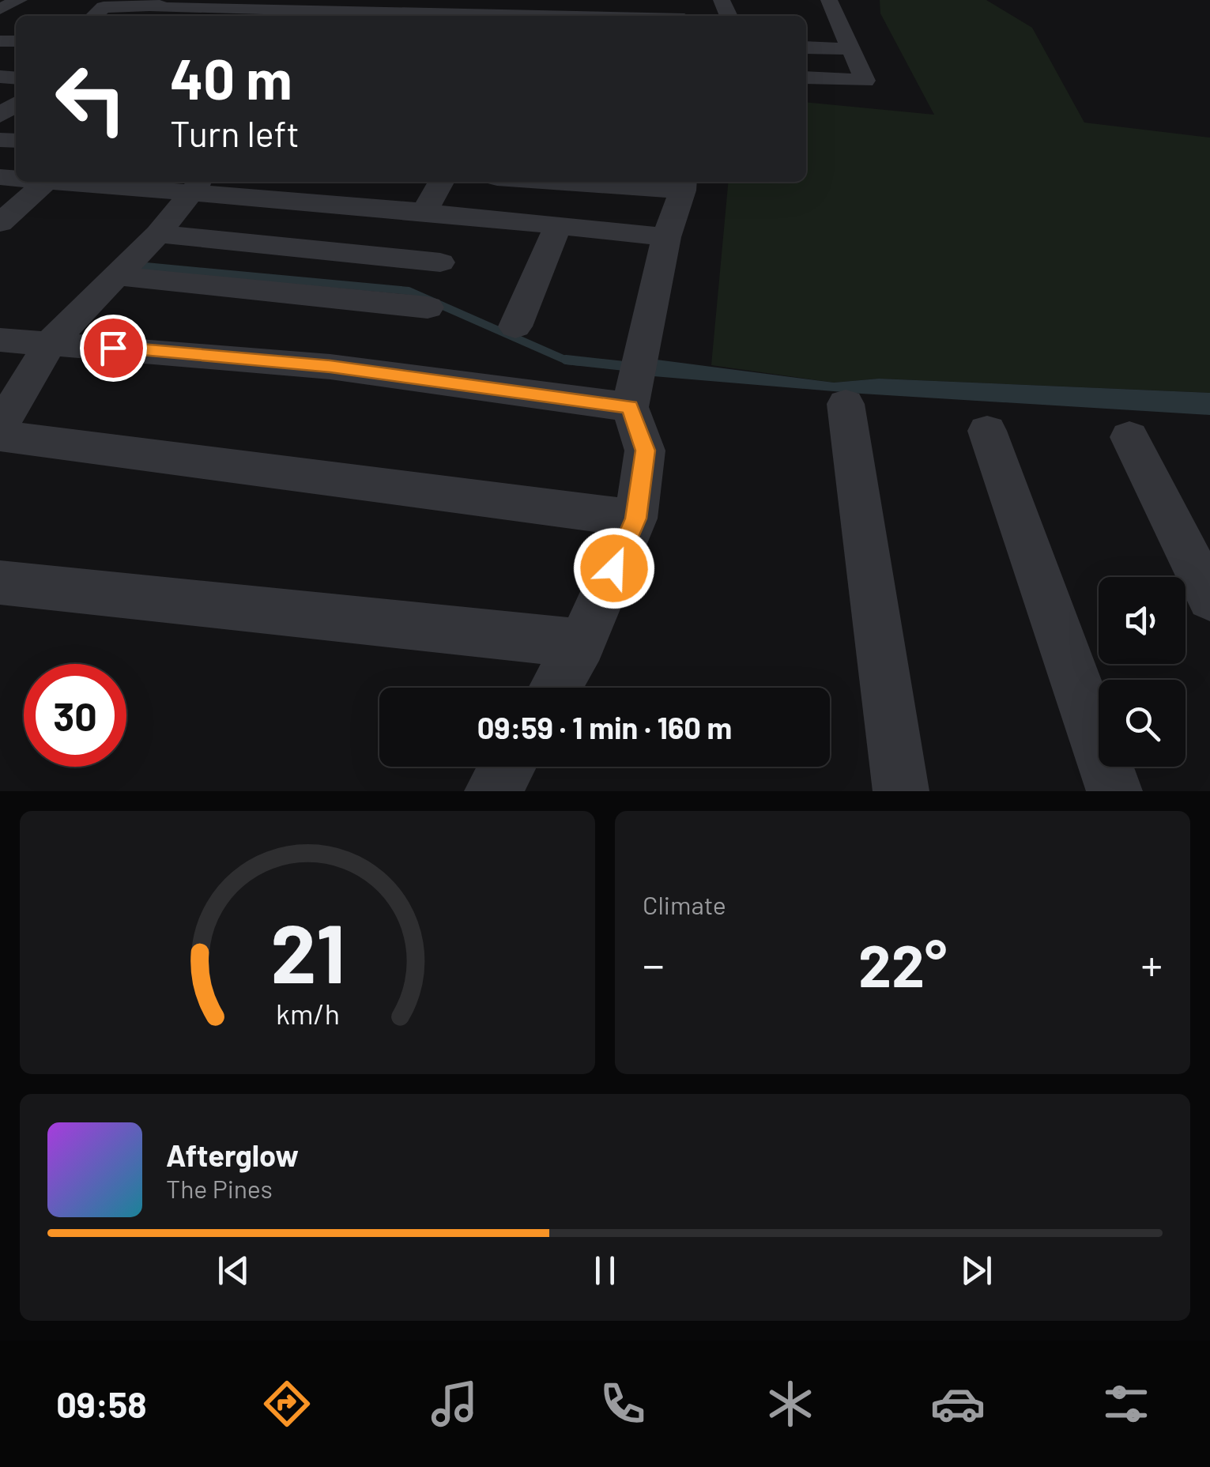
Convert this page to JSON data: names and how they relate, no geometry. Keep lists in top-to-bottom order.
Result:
{
  "page": {
    "turn": ["40 m", "Turn left"],
    "limit": "30",
    "trip": "09:59 · 1 min · 160 m",
    "tile": "Climate",
    "heat": ["−", "22°", "+"],
    "song": ["Afterglow", "The Pines"],
    "tabs": "09:58",
    "gauge": ["21", "km/h"]
  }
}
